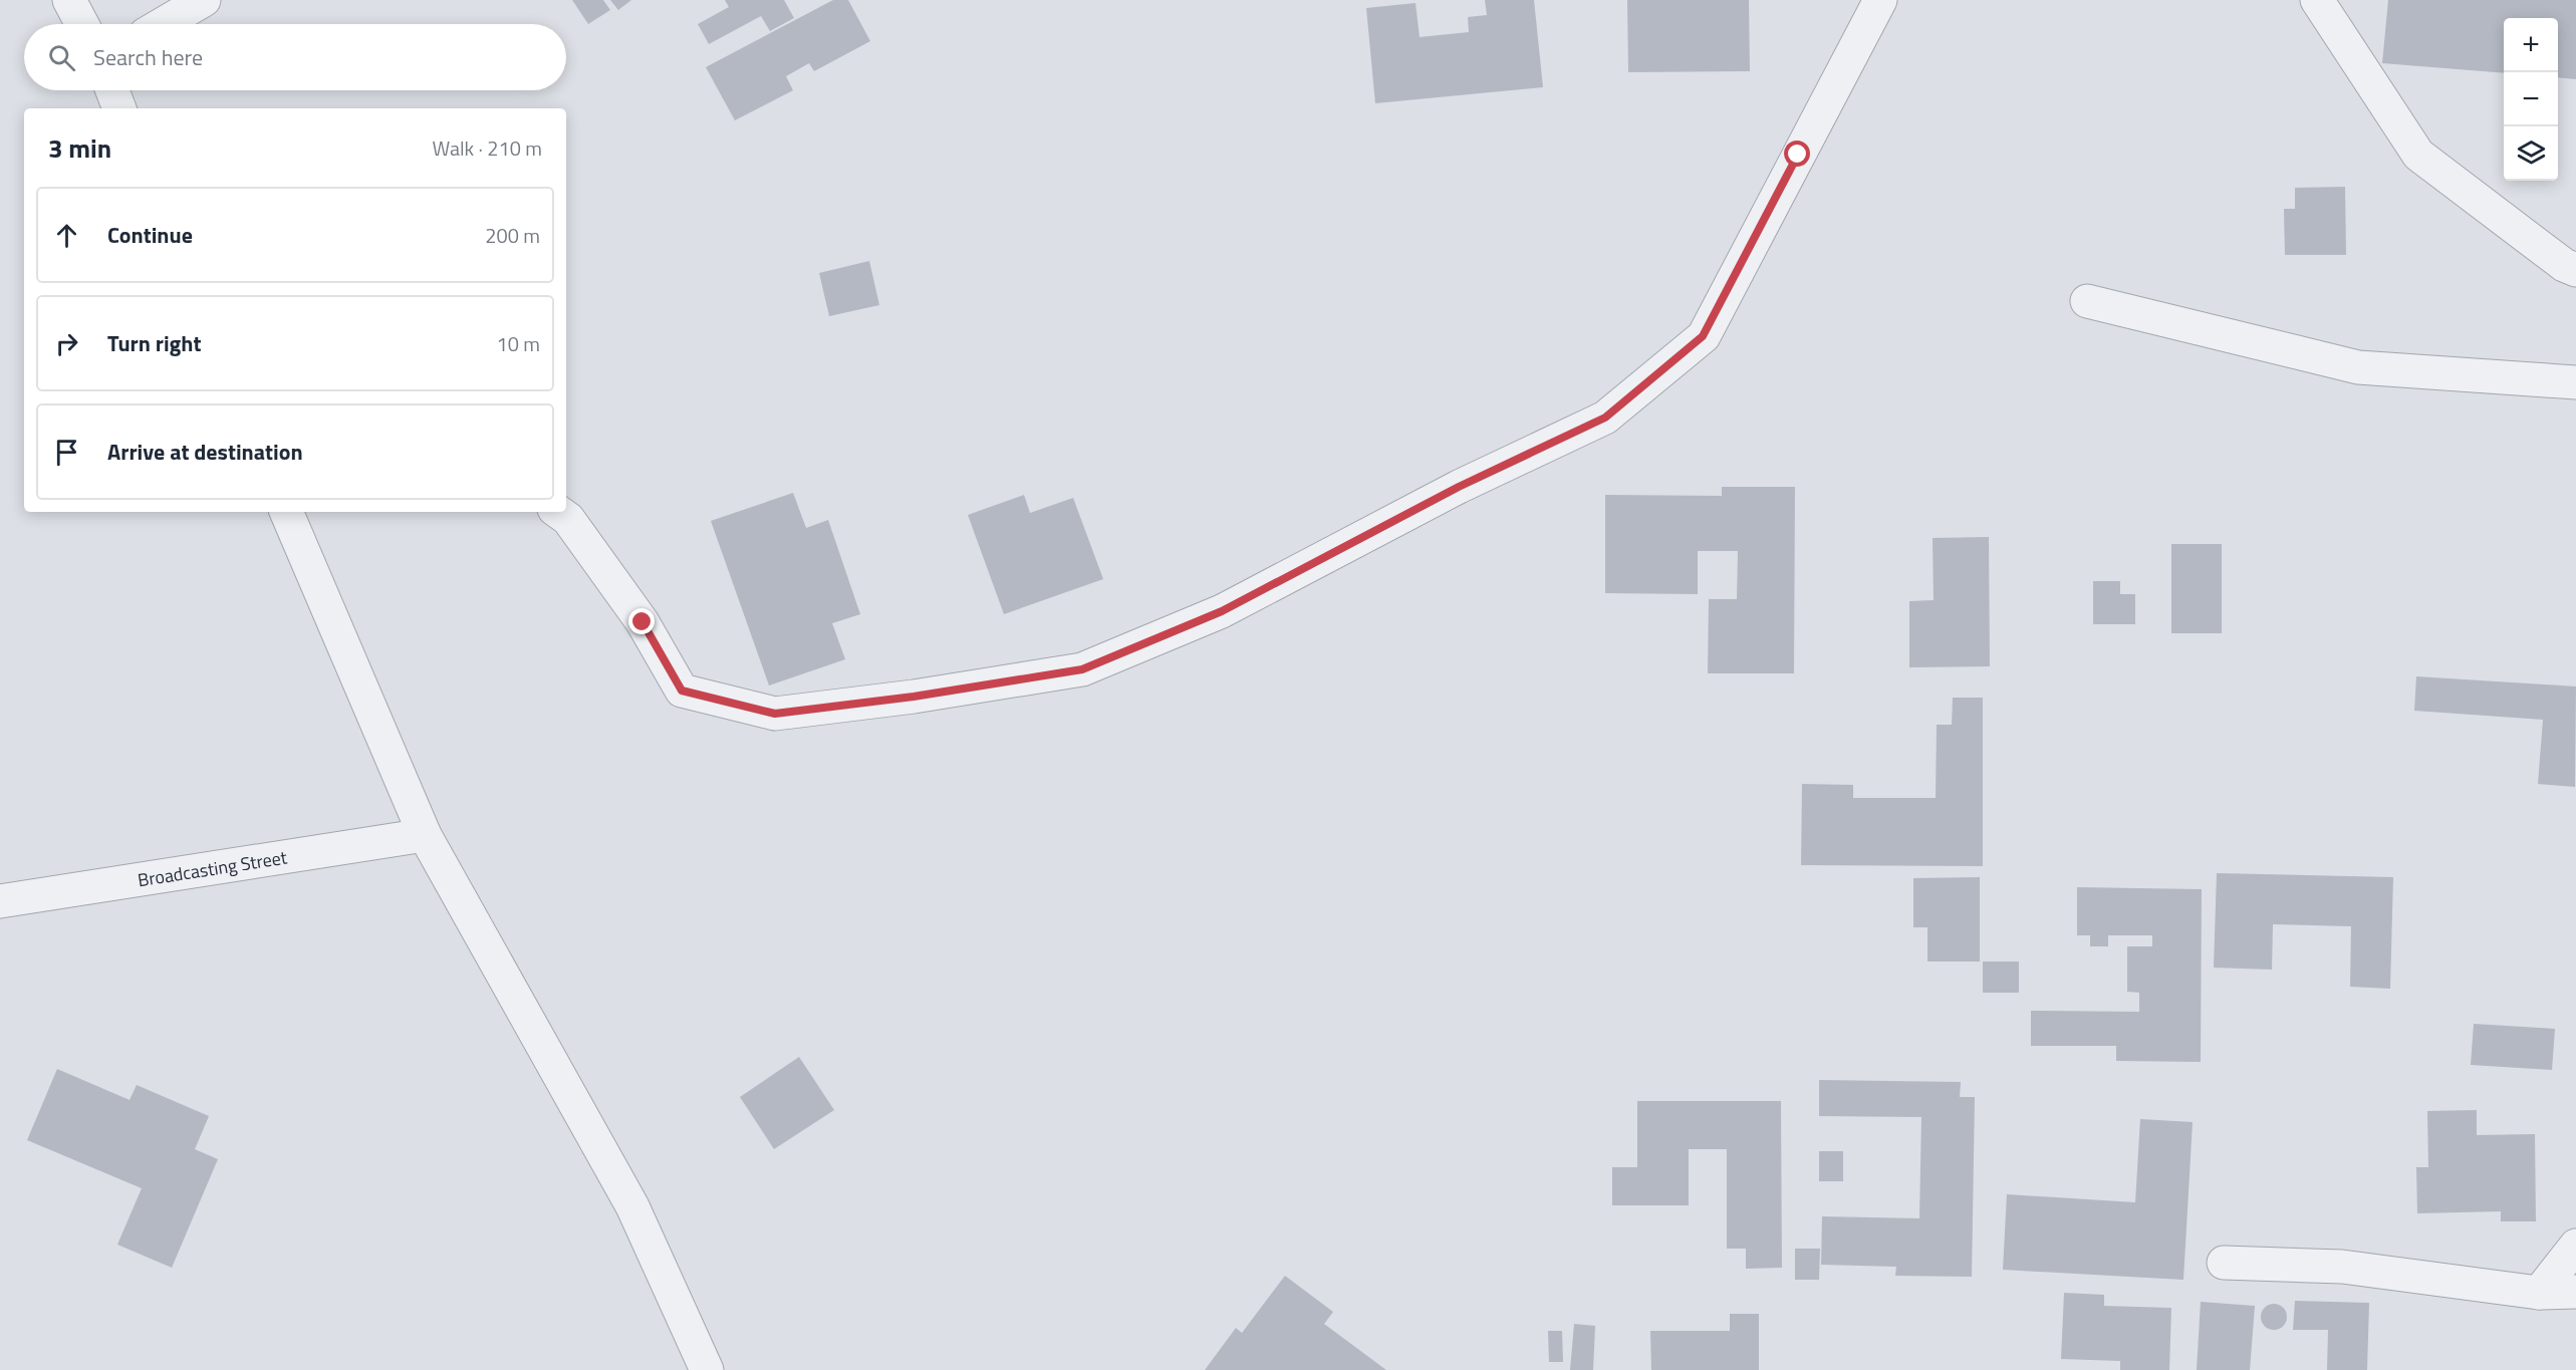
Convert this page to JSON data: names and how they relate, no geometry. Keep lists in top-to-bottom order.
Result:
{
  "streets": {
    "street": ["Broadcasting Street"]
  },
  "page": {
    "map_buttons": ["+", "−"],
    "search": "Search here",
    "heading": ["3 min", "Walk · 210 m"],
    "list": [
      ["Continue", "200 m"],
      ["Turn right", "10 m"],
      "Arrive at destination"
    ]
  }
}
